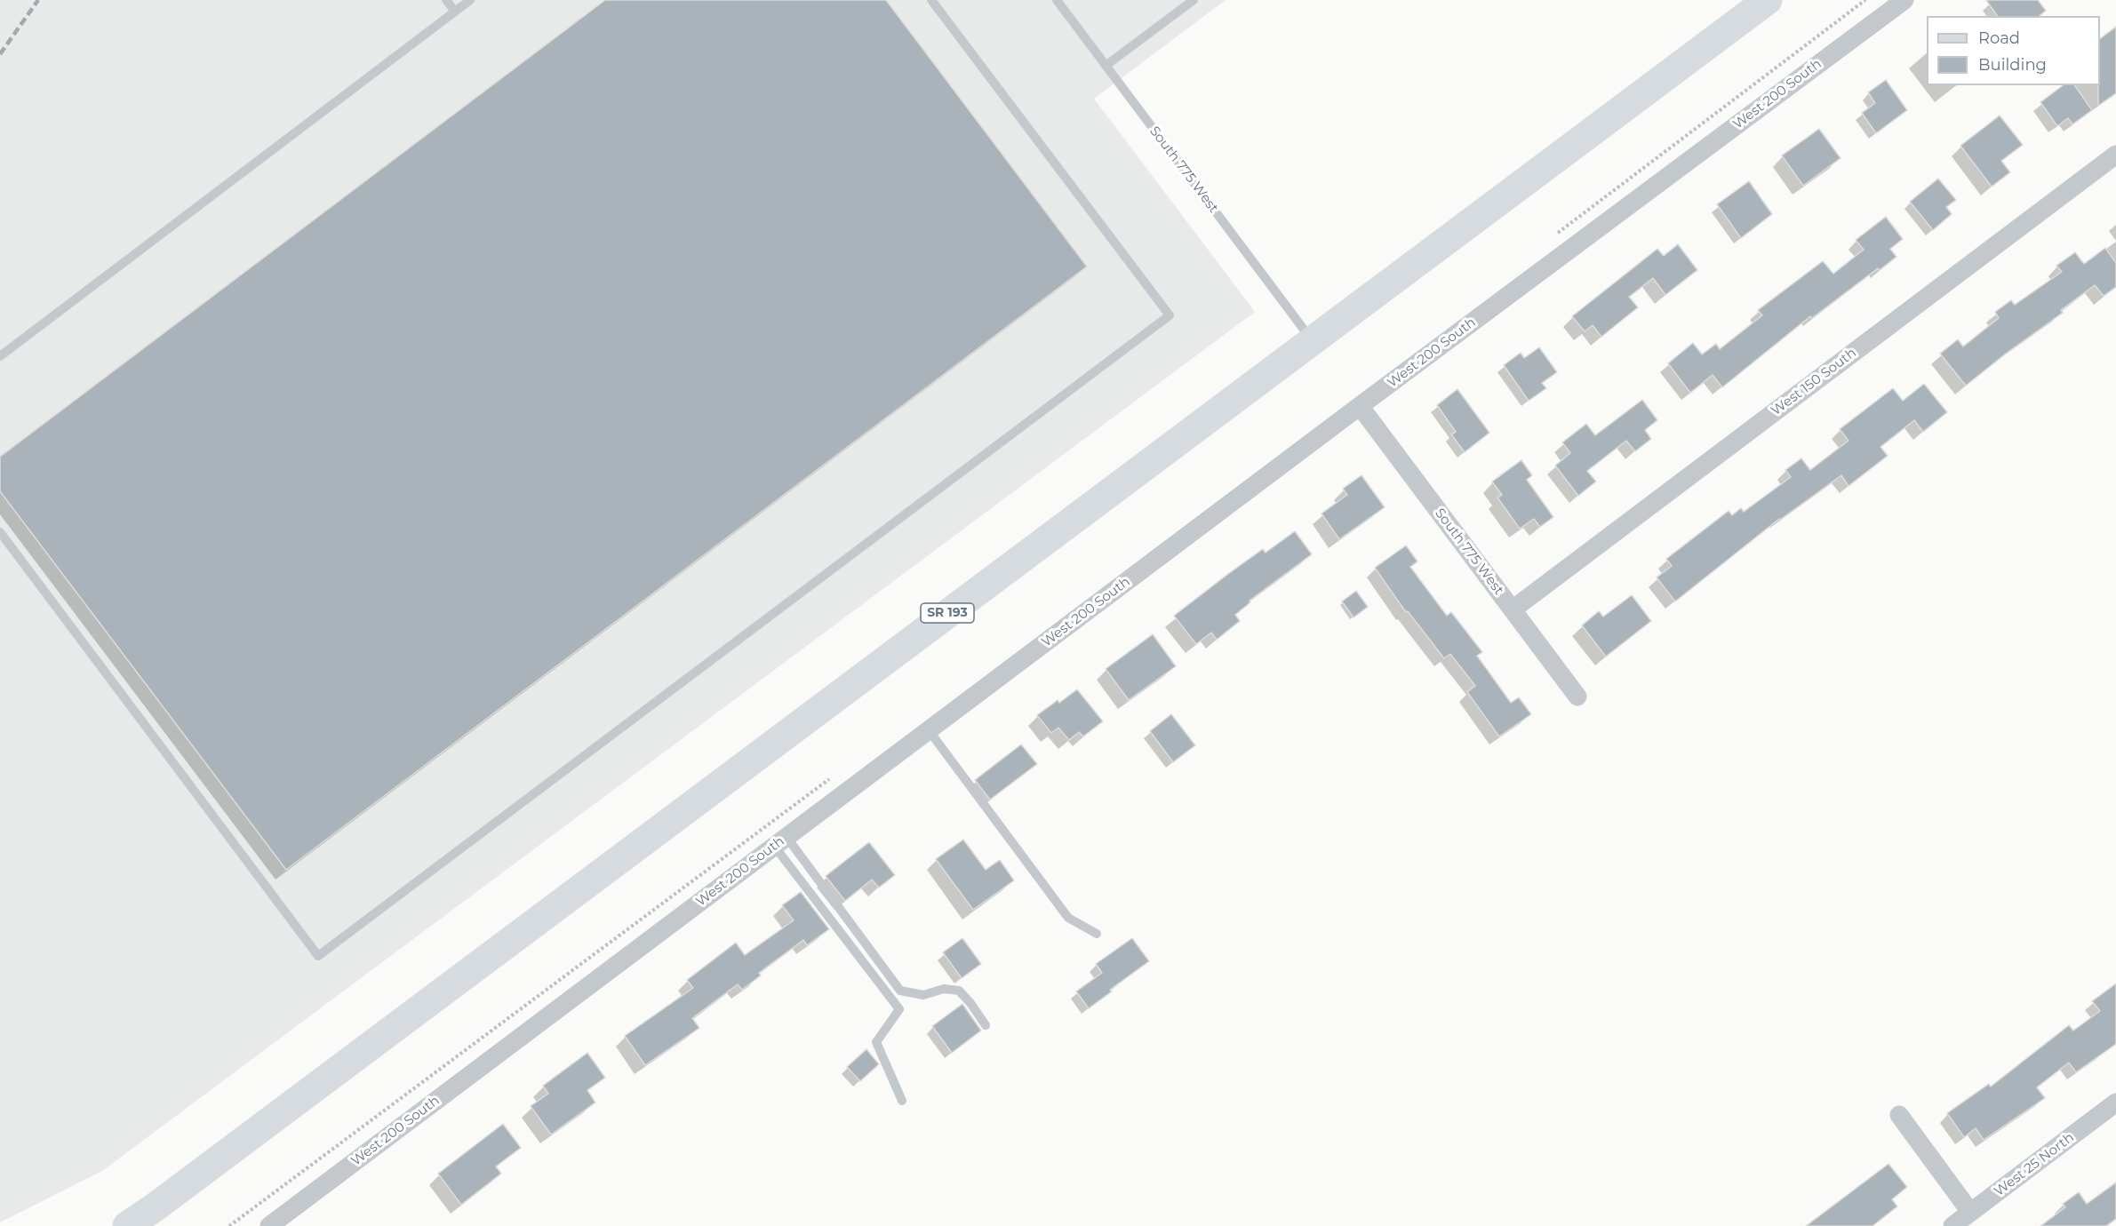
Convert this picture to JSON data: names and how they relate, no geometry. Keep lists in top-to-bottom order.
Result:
{
  "streets": {
    "main road": ["SR 193"],
    "street": [
      "West 200 South",
      "South 775 West",
      "West 150 South",
      "West 25 North"
    ]
  },
  "crossings": [
    ["West 200 South", "South 775 West"],
    ["South 775 West", "West 150 South"],
    ["South 775 West", "SR 193"]
  ],
  "legend": ["Road", "Building"]
}
